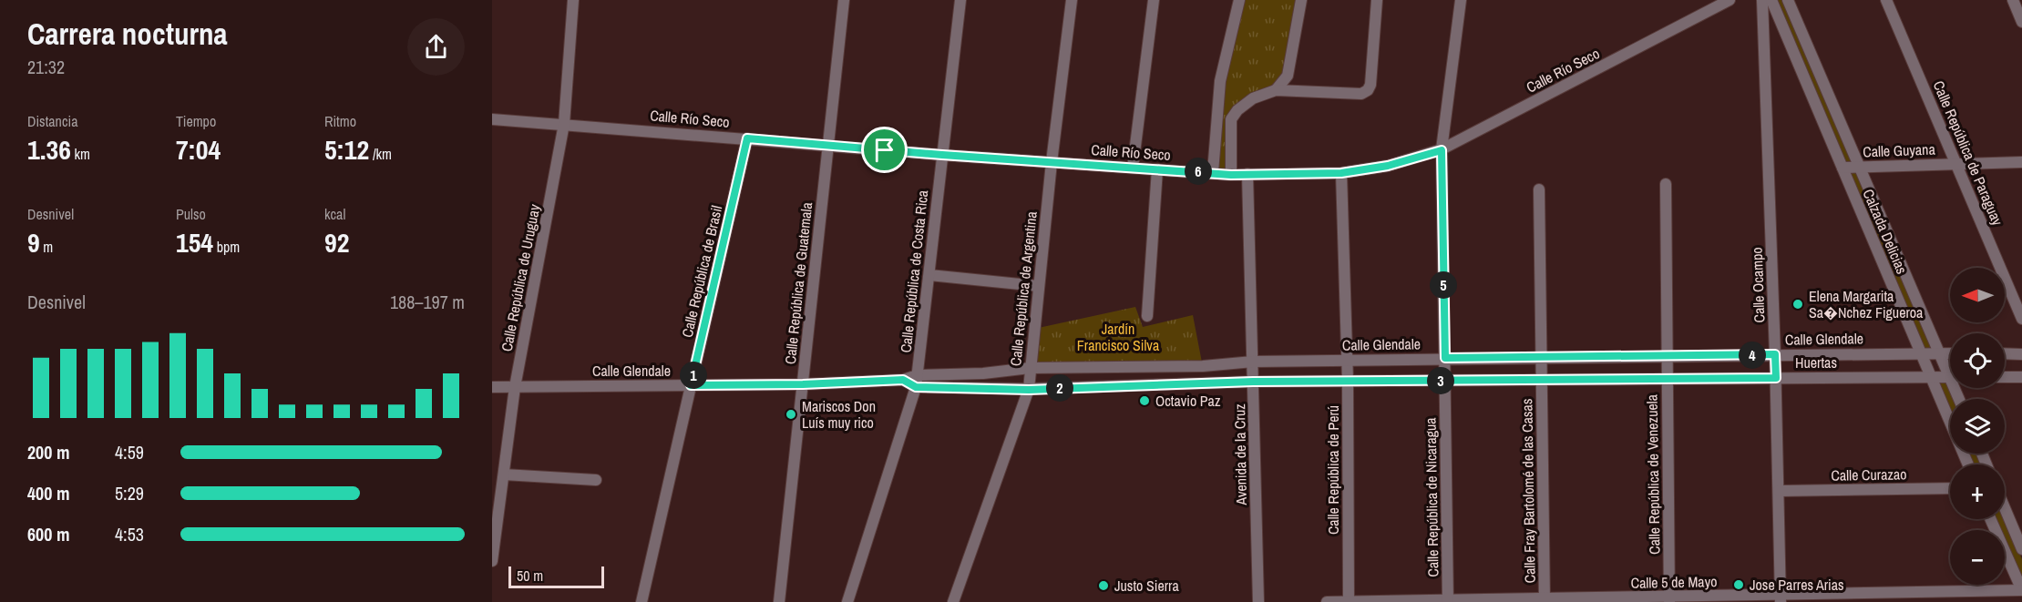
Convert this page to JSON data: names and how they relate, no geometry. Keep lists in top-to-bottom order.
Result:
{
  "streets": {
    "street": [
      "Calle Río Seco",
      "Calle Guyana",
      "Calle República de Paraguay",
      "Calzada Delicias",
      "Calle República de Brasil",
      "Calle República de Costa Rica",
      "Calle República de Uruguay",
      "Calle República de Guatemala",
      "Calle Ocampo",
      "Calle República de Argentina",
      "Calle Glendale",
      "Huertas",
      "Avenida de la Cruz",
      "Calle República de Perú",
      "Calle República de Venezuela",
      "Calle Curazao",
      "Calle Fray Bartolomé de las Casas",
      "Calle República de Nicaragua",
      "Calle 5 de Mayo"
    ]
  },
  "crossings": [
    ["Calle Río Seco", "Calle República de Brasil"],
    ["Calle Río Seco", "Calle República de Costa Rica"],
    ["Calle Río Seco", "Calle República de Uruguay"],
    ["Calle Río Seco", "Calle República de Guatemala"],
    ["Calle Río Seco", "Calle República de Argentina"],
    ["Calle Río Seco", "Avenida de la Cruz"],
    ["Calle Río Seco", "Calle República de Perú"],
    ["Calle Río Seco", "Calle República de Nicaragua"],
    ["Calle Guyana", "Calle República de Paraguay"],
    ["Calle Guyana", "Calzada Delicias"],
    ["Calzada Delicias", "Calle Glendale"],
    ["Calzada Delicias", "Huertas"],
    ["Calle República de Brasil", "Calle Glendale"],
    ["Calle República de Costa Rica", "Calle Glendale"],
    ["Calle República de Uruguay", "Calle Glendale"],
    ["Calle República de Guatemala", "Calle Glendale"],
    ["Calle Ocampo", "Calle Glendale"],
    ["Calle Ocampo", "Huertas"],
    ["Calle Ocampo", "Calle Curazao"],
    ["Calle Ocampo", "Calle 5 de Mayo"],
    ["Calle República de Argentina", "Calle Glendale"],
    ["Calle Glendale", "Avenida de la Cruz"],
    ["Calle Glendale", "Calle República de Perú"],
    ["Calle Glendale", "Calle República de Venezuela"],
    ["Calle Glendale", "Calle Fray Bartolomé de las Casas"],
    ["Calle Glendale", "Calle República de Nicaragua"],
    ["Huertas", "Calle República de Venezuela"],
    ["Huertas", "Calle Fray Bartolomé de las Casas"],
    ["Calle República de Perú", "Calle 5 de Mayo"],
    ["Calle República de Venezuela", "Calle 5 de Mayo"],
    ["Calle Fray Bartolomé de las Casas", "Calle 5 de Mayo"],
    ["Calle República de Nicaragua", "Calle 5 de Mayo"]
  ],
  "parks": ["Jardín Francisco Silva"],
  "places": [
    "Elena Margarita Sa�Nchez Figueroa",
    "Octavio Paz",
    "Mariscos Don Luís muy rico",
    "Jose Parres Arias",
    "Justo Sierra"
  ],
  "scale_bar": "50 m",
  "north": "left",
  "page": {
    "heading": ["Carrera nocturna", "21:32"],
    "stats": [
      ["Distancia", "1.36 km"],
      ["Tiempo", "7:04"],
      ["Ritmo", "5:12 /km"],
      ["Desnivel", "9 m"],
      ["Pulso", "154 bpm"],
      ["kcal", "92"]
    ],
    "pins": [
      "6",
      "5",
      "4",
      "1",
      "3",
      "2"
    ],
    "map_buttons": ["+", "−"],
    "chart": ["Desnivel", "188–197 m"],
    "list": [
      {
        "name": "200 m",
        "note": "4:59"
      },
      {
        "name": "400 m",
        "note": "5:29"
      },
      {
        "name": "600 m",
        "note": "4:53"
      }
    ],
    "scale": "50 m"
  }
}
